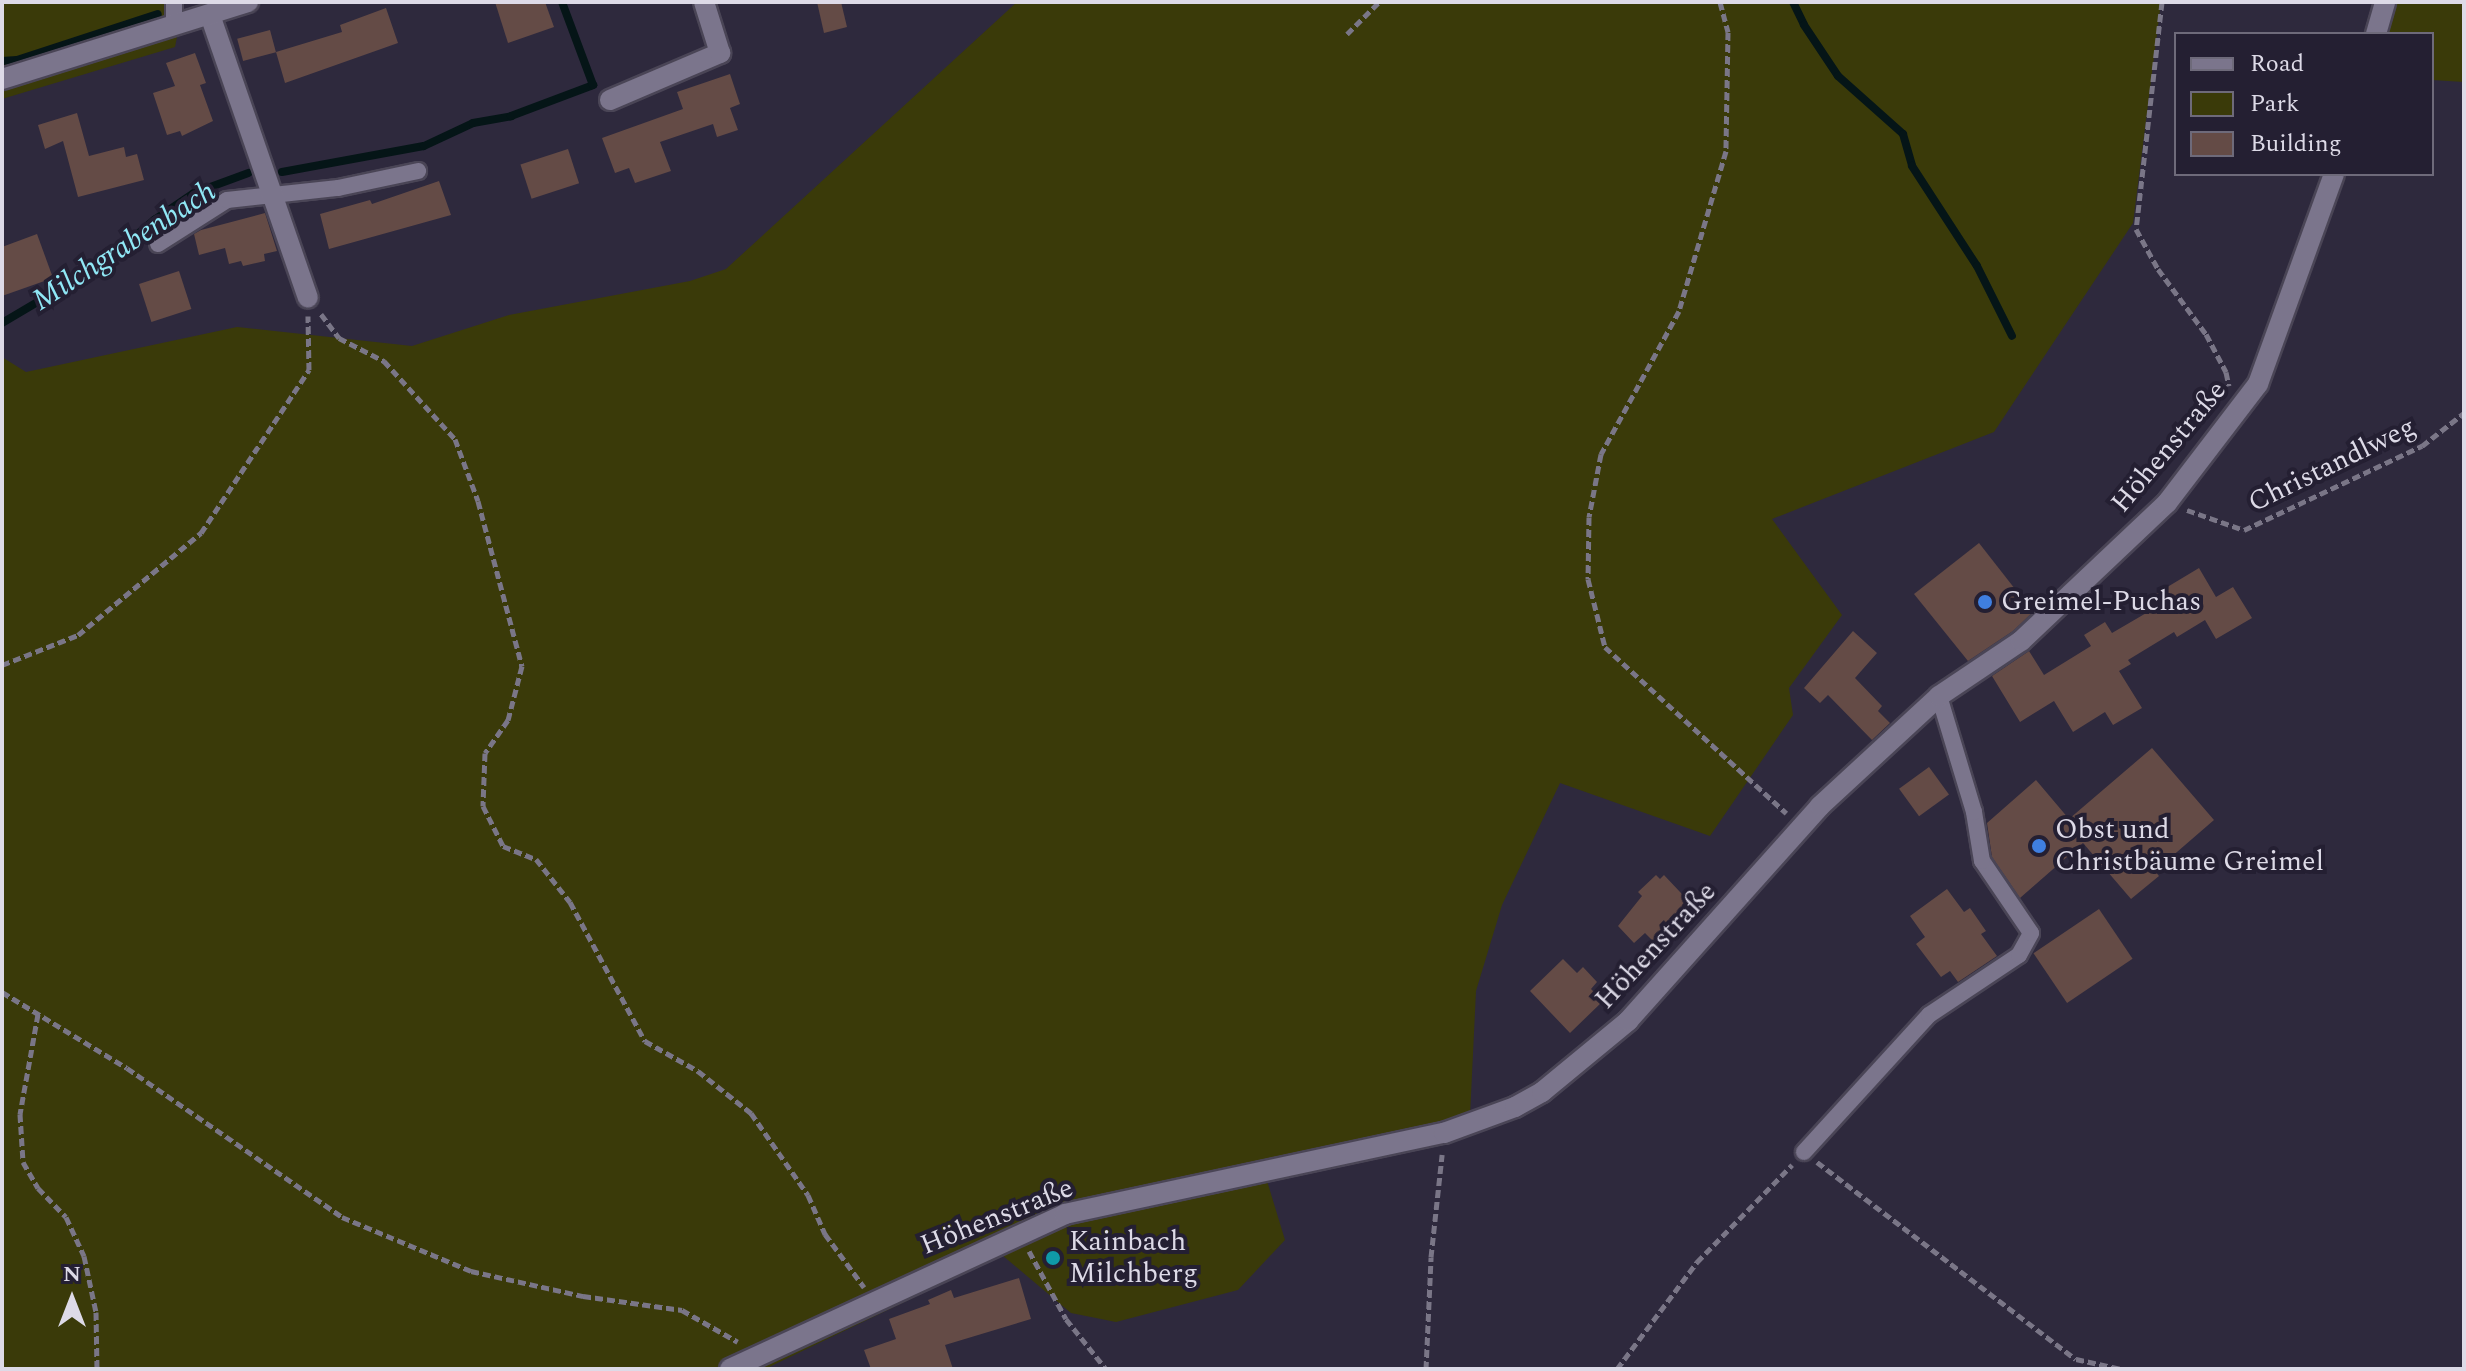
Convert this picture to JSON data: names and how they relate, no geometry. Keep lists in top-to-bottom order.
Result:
{
  "streets": {
    "street": ["Höhenstraße"],
    "path": ["Christandlweg"]
  },
  "crossings": [
    ["Höhenstraße", "Christandlweg"]
  ],
  "water": ["Milchgrabenbach"],
  "places": ["Greimel-Puchas", "Obst und Christbäume Greimel", "Kainbach Milchberg"],
  "legend": ["Road", "Park", "Building"],
  "north": "top"
}
